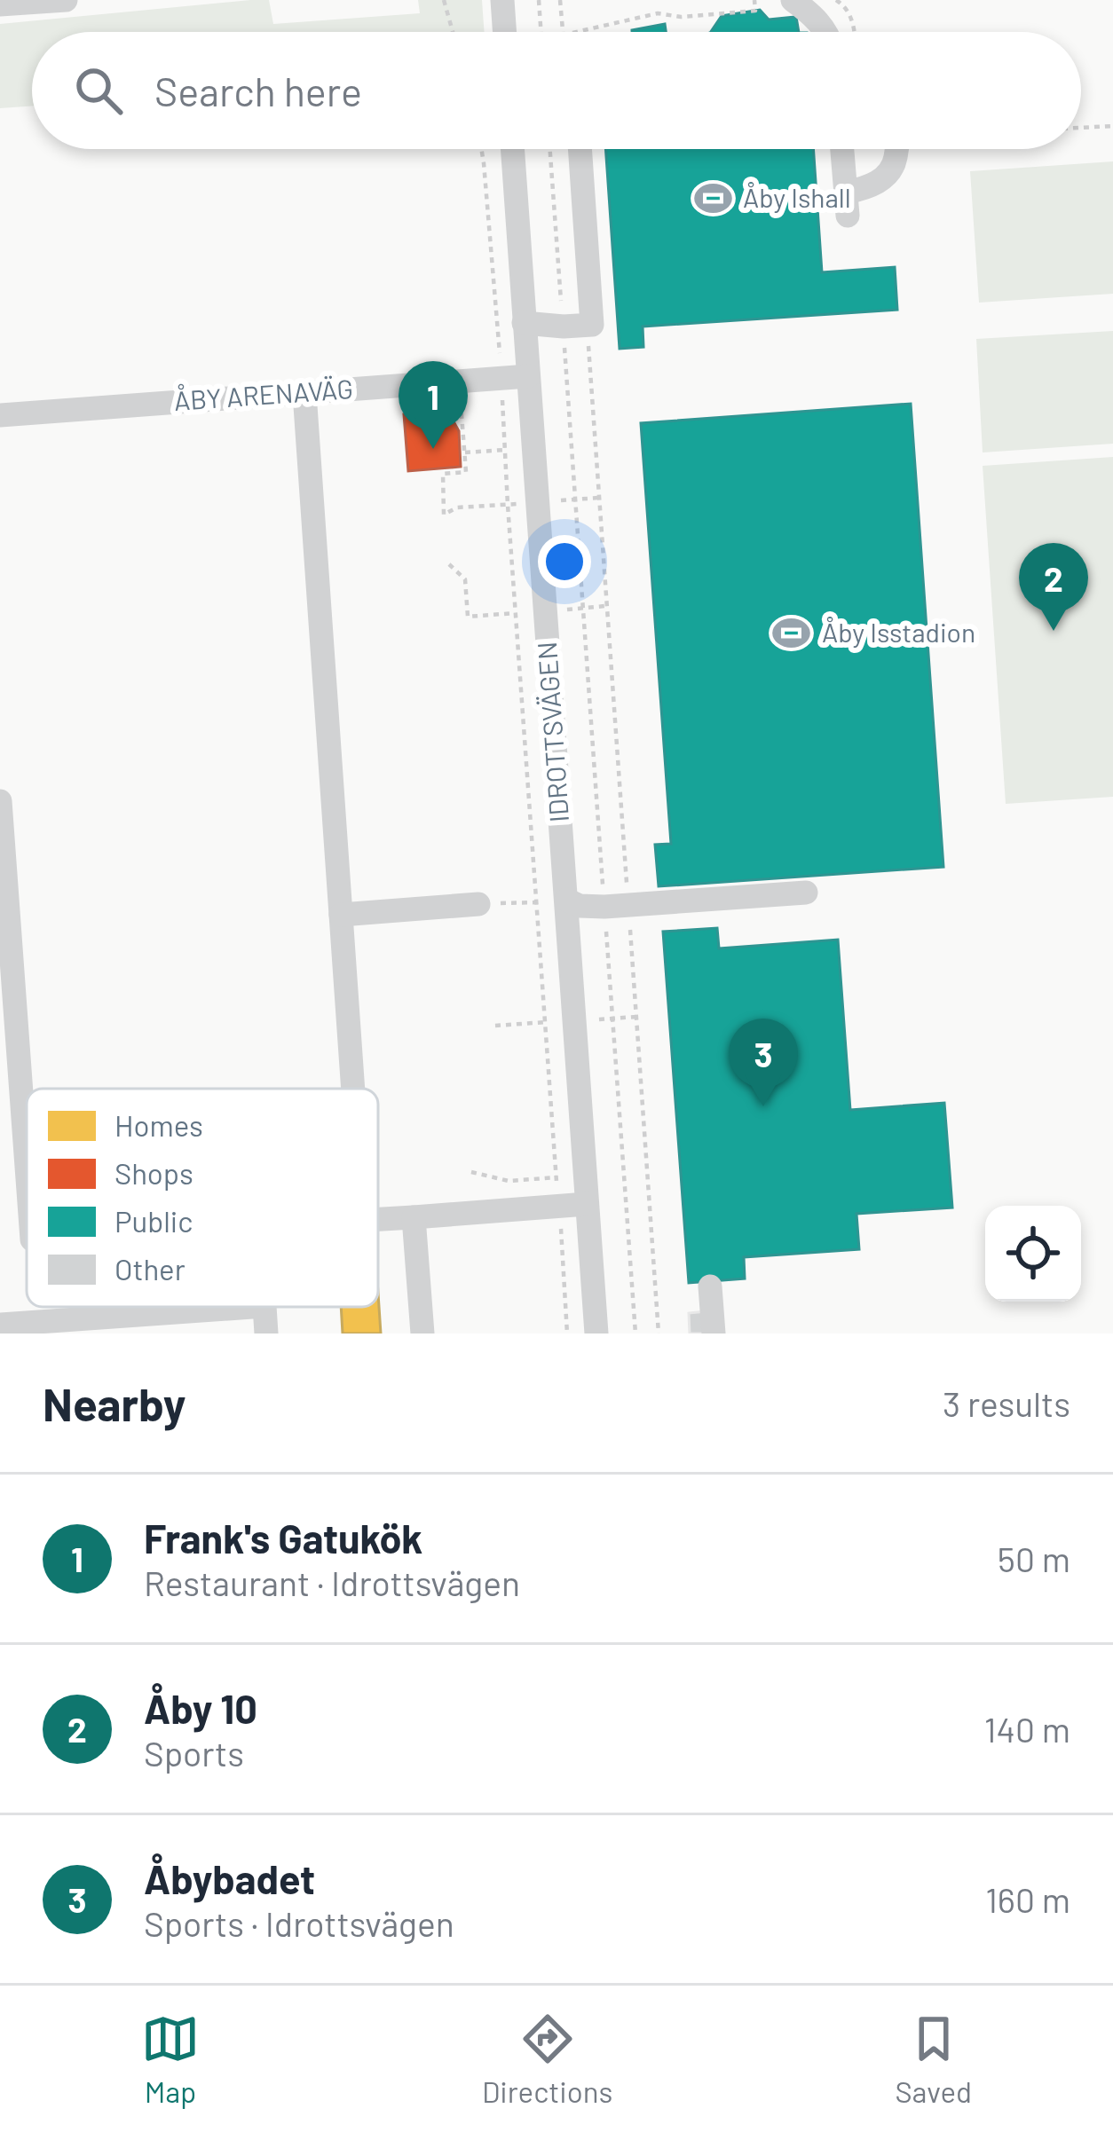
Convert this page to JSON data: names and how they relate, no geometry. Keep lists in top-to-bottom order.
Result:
{
  "streets": {
    "street": ["ÅBY ARENAVÄG", "IDROTTSVÄGEN"]
  },
  "crossings": [
    ["ÅBY ARENAVÄG", "IDROTTSVÄGEN"]
  ],
  "places": {
    "sports": ["Åby Ishall", "Åby Isstadion"]
  },
  "legend": [
    "Homes",
    "Shops",
    "Public",
    "Other"
  ],
  "page": {
    "search": "Search here",
    "pins": ["1", "2", "3"],
    "heading": ["Nearby", "3 results"],
    "list": [
      {
        "mark": "1",
        "name": "Frank's Gatukök",
        "note": "Restaurant · Idrottsvägen",
        "value": "50 m"
      },
      {
        "mark": "2",
        "name": "Åby 10",
        "note": "Sports",
        "value": "140 m"
      },
      {
        "mark": "3",
        "name": "Åbybadet",
        "note": "Sports · Idrottsvägen",
        "value": "160 m"
      }
    ],
    "nav": ["Map", "Directions", "Saved"]
  }
}
